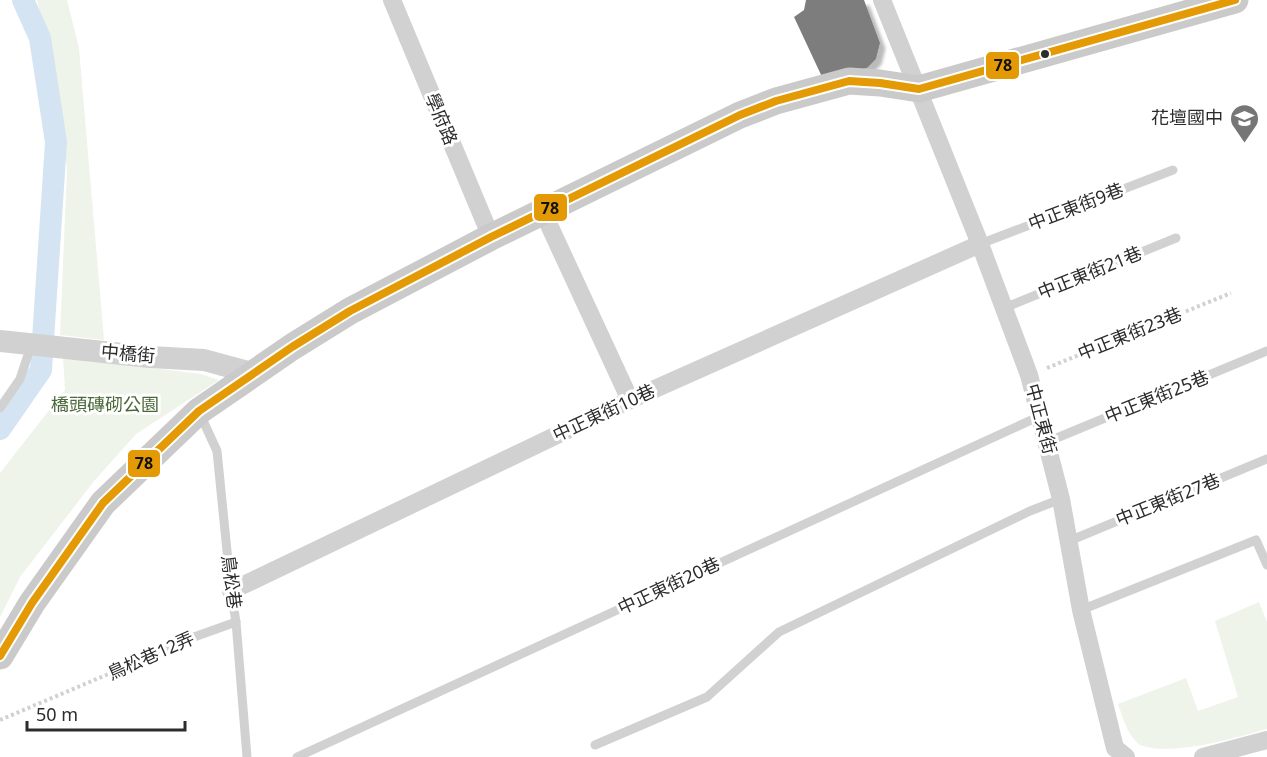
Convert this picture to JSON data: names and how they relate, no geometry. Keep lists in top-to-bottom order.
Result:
{
  "streets": {
    "street": [
      "學府路",
      "中橋街",
      "中正東街10巷",
      "中正東街"
    ],
    "lane": [
      "中正東街9巷",
      "中正東街21巷",
      "中正東街25巷",
      "中正東街27巷",
      "鳥松巷",
      "中正東街20巷",
      "鳥松巷12弄"
    ],
    "path": ["中正東街23巷"]
  },
  "crossings": [
    ["中正東街9巷", "中正東街10巷"],
    ["中正東街9巷", "中正東街"],
    ["中正東街21巷", "中正東街"],
    ["中正東街23巷", "中正東街"],
    ["中正東街25巷", "中正東街"],
    ["中正東街10巷", "中正東街"],
    ["中正東街10巷", "鳥松巷"],
    ["中正東街", "中正東街27巷"],
    ["中正東街", "中正東街20巷"],
    ["鳥松巷", "鳥松巷12弄"]
  ],
  "parks": ["橋頭磚砌公園"],
  "places": {
    "school or university": ["花壇國中"]
  },
  "lines": ["transit line 78"],
  "scale_bar": "50 m"
}
